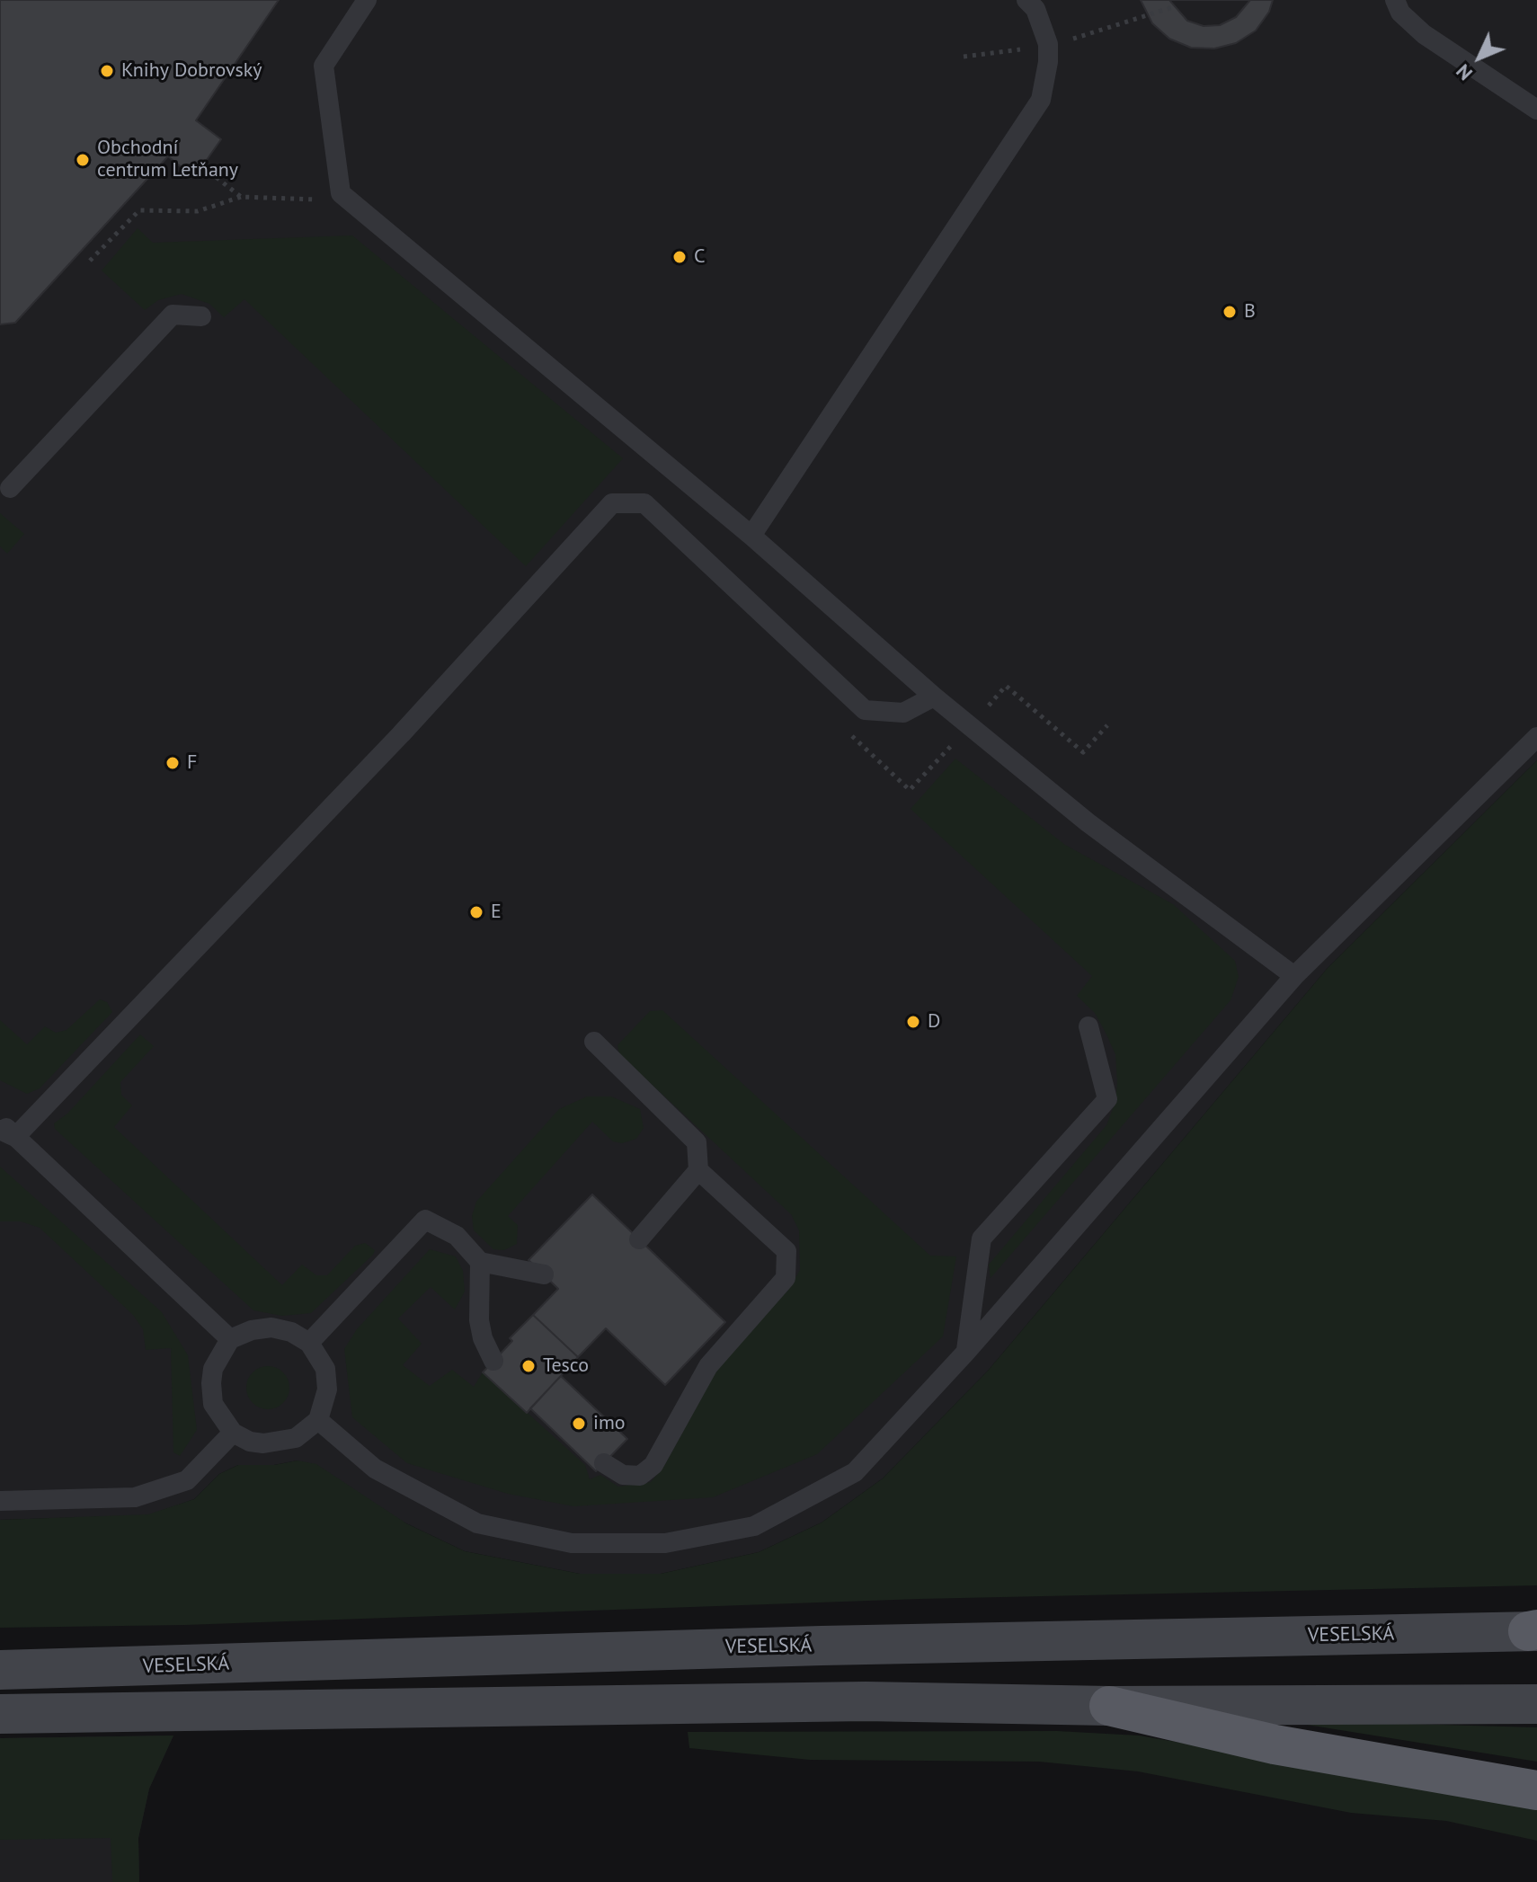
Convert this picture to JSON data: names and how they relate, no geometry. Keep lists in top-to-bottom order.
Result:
{
  "streets": {
    "main road": ["VESELSKÁ"]
  },
  "places": [
    "Knihy Dobrovský",
    "Obchodní centrum Letňany",
    "C",
    "B",
    "F",
    "E",
    "D",
    "Tesco",
    "imo"
  ],
  "north": "bottom left"
}
